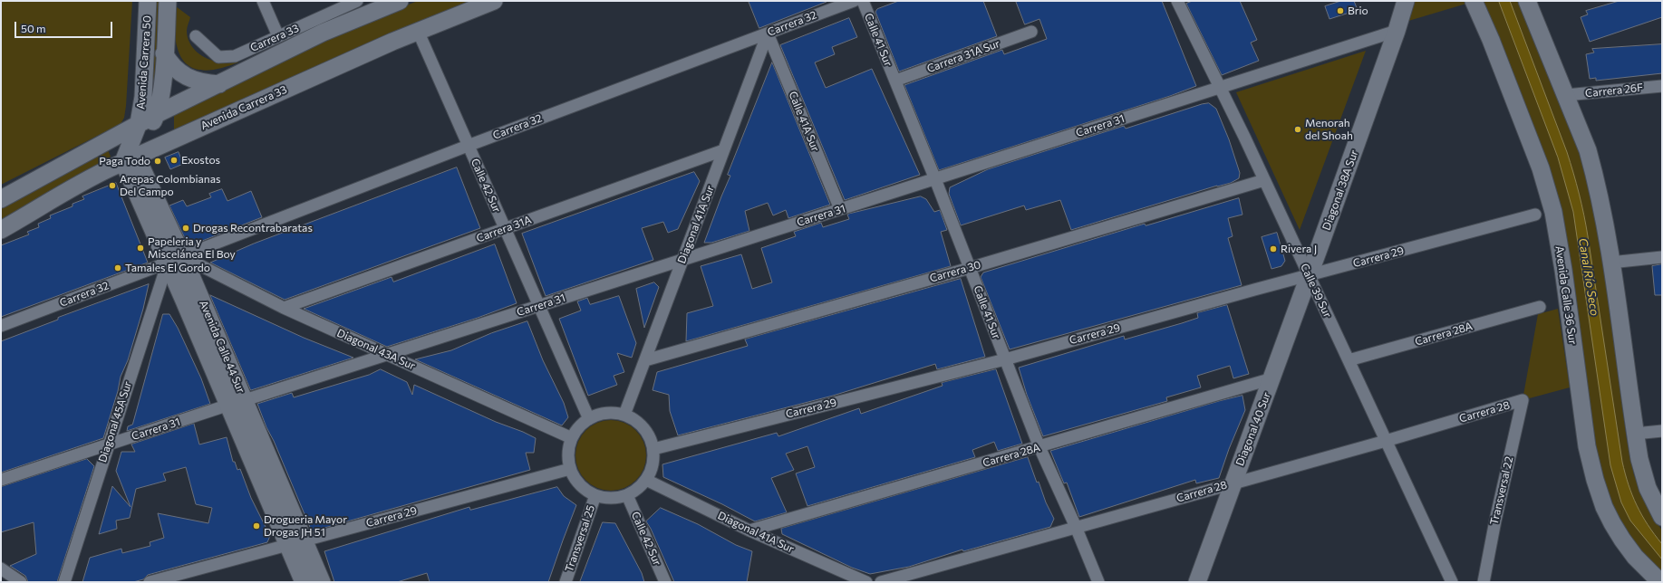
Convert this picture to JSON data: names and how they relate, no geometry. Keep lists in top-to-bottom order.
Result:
{
  "streets": {
    "main road": [
      "Avenida Carrera 50",
      "Avenida Carrera 33",
      "Diagonal 38A Sur",
      "Avenida Calle 36 Sur",
      "Avenida Calle 44 Sur",
      "Diagonal 40 Sur"
    ],
    "street": [
      "Carrera 32",
      "Carrera 33",
      "Calle 41 Sur",
      "Carrera 31A Sur",
      "Carrera 26F",
      "Calle 41A Sur",
      "Carrera 31",
      "Calle 42 Sur",
      "Diagonal 41A Sur",
      "Carrera 31A",
      "Carrera 29",
      "Carrera 30",
      "Calle 39 Sur",
      "Carrera 28A",
      "Diagonal 43A Sur",
      "Carrera 28",
      "Diagonal 45A Sur",
      "Transversal 22",
      "Transversal 25"
    ]
  },
  "crossings": [
    ["Carrera 32", "Calle 41A Sur"],
    ["Carrera 32", "Calle 42 Sur"],
    ["Carrera 32", "Diagonal 41A Sur"],
    ["Carrera 32", "Avenida Calle 44 Sur"],
    ["Carrera 32", "Diagonal 43A Sur"],
    ["Carrera 32", "Diagonal 45A Sur"],
    ["Calle 41 Sur", "Carrera 31A Sur"],
    ["Calle 41 Sur", "Carrera 31"],
    ["Calle 41 Sur", "Carrera 29"],
    ["Calle 41 Sur", "Carrera 30"],
    ["Calle 41 Sur", "Carrera 28A"],
    ["Calle 41 Sur", "Carrera 28"],
    ["Avenida Carrera 33", "Calle 42 Sur"],
    ["Avenida Carrera 33", "Avenida Calle 44 Sur"],
    ["Calle 41A Sur", "Carrera 31"],
    ["Calle 41A Sur", "Diagonal 41A Sur"],
    ["Carrera 31", "Calle 42 Sur"],
    ["Carrera 31", "Diagonal 38A Sur"],
    ["Carrera 31", "Diagonal 41A Sur"],
    ["Carrera 31", "Calle 39 Sur"],
    ["Carrera 31", "Avenida Calle 44 Sur"],
    ["Carrera 31", "Diagonal 43A Sur"],
    ["Carrera 31", "Diagonal 45A Sur"],
    ["Calle 42 Sur", "Diagonal 41A Sur"],
    ["Calle 42 Sur", "Carrera 31A"],
    ["Calle 42 Sur", "Carrera 29"],
    ["Calle 42 Sur", "Diagonal 43A Sur"],
    ["Calle 42 Sur", "Transversal 25"],
    ["Diagonal 38A Sur", "Carrera 29"],
    ["Diagonal 38A Sur", "Calle 39 Sur"],
    ["Diagonal 38A Sur", "Diagonal 40 Sur"],
    ["Diagonal 41A Sur", "Carrera 31A"],
    ["Diagonal 41A Sur", "Carrera 29"],
    ["Diagonal 41A Sur", "Carrera 30"],
    ["Diagonal 41A Sur", "Carrera 28A"],
    ["Diagonal 41A Sur", "Diagonal 43A Sur"],
    ["Diagonal 41A Sur", "Transversal 25"],
    ["Carrera 31A", "Diagonal 43A Sur"],
    ["Carrera 29", "Calle 39 Sur"],
    ["Carrera 29", "Avenida Calle 44 Sur"],
    ["Carrera 29", "Diagonal 43A Sur"],
    ["Carrera 29", "Diagonal 40 Sur"],
    ["Carrera 29", "Transversal 25"],
    ["Carrera 30", "Calle 39 Sur"],
    ["Calle 39 Sur", "Carrera 28A"],
    ["Calle 39 Sur", "Carrera 28"],
    ["Calle 39 Sur", "Diagonal 40 Sur"],
    ["Carrera 28A", "Diagonal 40 Sur"],
    ["Avenida Calle 44 Sur", "Diagonal 43A Sur"],
    ["Avenida Calle 44 Sur", "Diagonal 45A Sur"],
    ["Diagonal 43A Sur", "Diagonal 45A Sur"],
    ["Diagonal 43A Sur", "Transversal 25"],
    ["Carrera 28", "Diagonal 40 Sur"],
    ["Carrera 28", "Transversal 22"]
  ],
  "water": ["Canal Río Seco"],
  "places": [
    "Brio",
    "Menorah del Shoah",
    "Exostos",
    "Paga Todo",
    "Arepas Colombianas Del Campo",
    "Drogas Recontrabaratas",
    "Papeleria y Miscelánea El Boy",
    "Rivera J",
    "Tamales El Gordo",
    "Drogueria Mayor Drogas JH 51"
  ],
  "scale_bar": "50 m"
}
